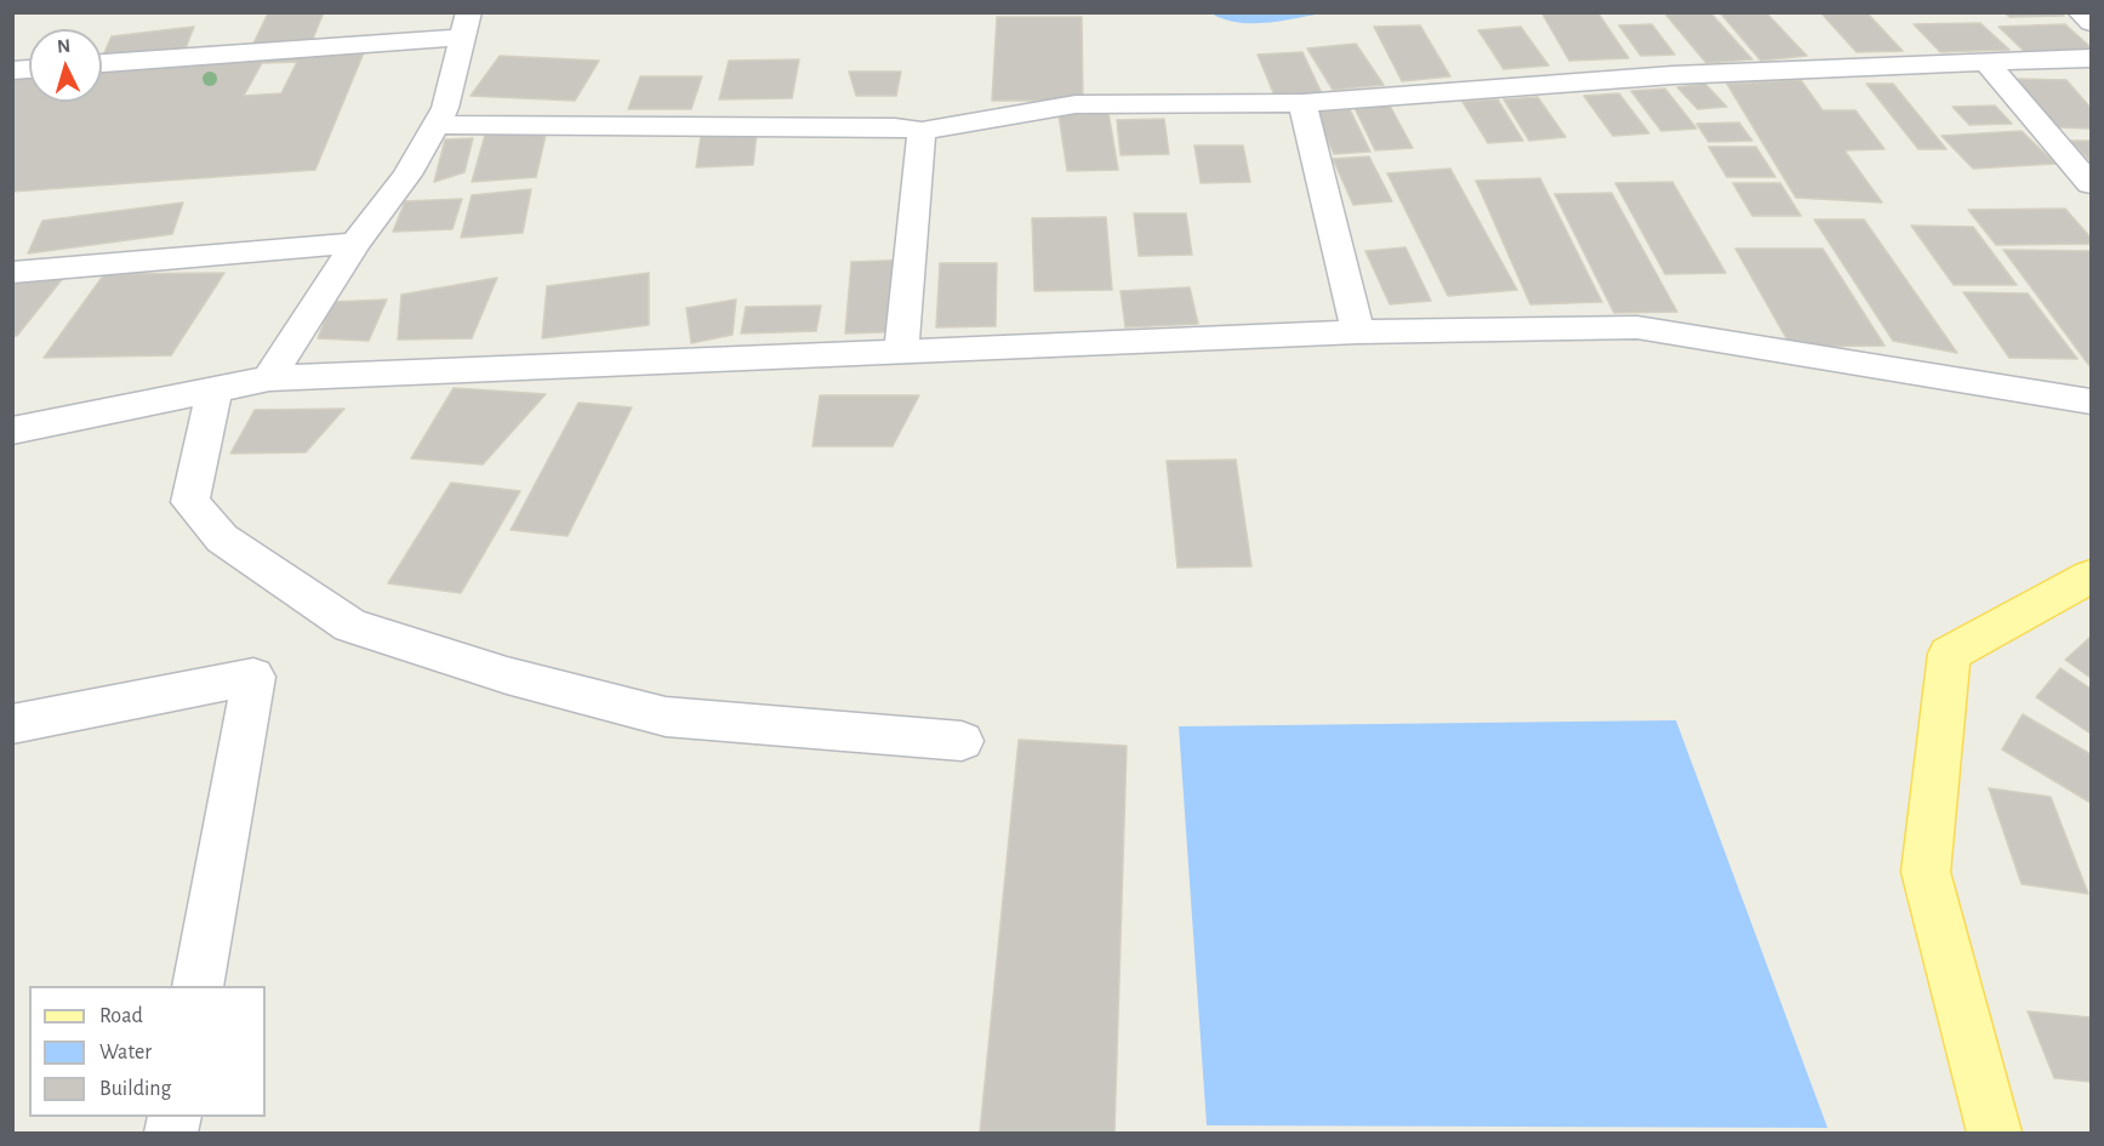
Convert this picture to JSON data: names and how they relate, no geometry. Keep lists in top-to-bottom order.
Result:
{
  "legend": ["Road", "Water", "Building"],
  "north": "top"
}
